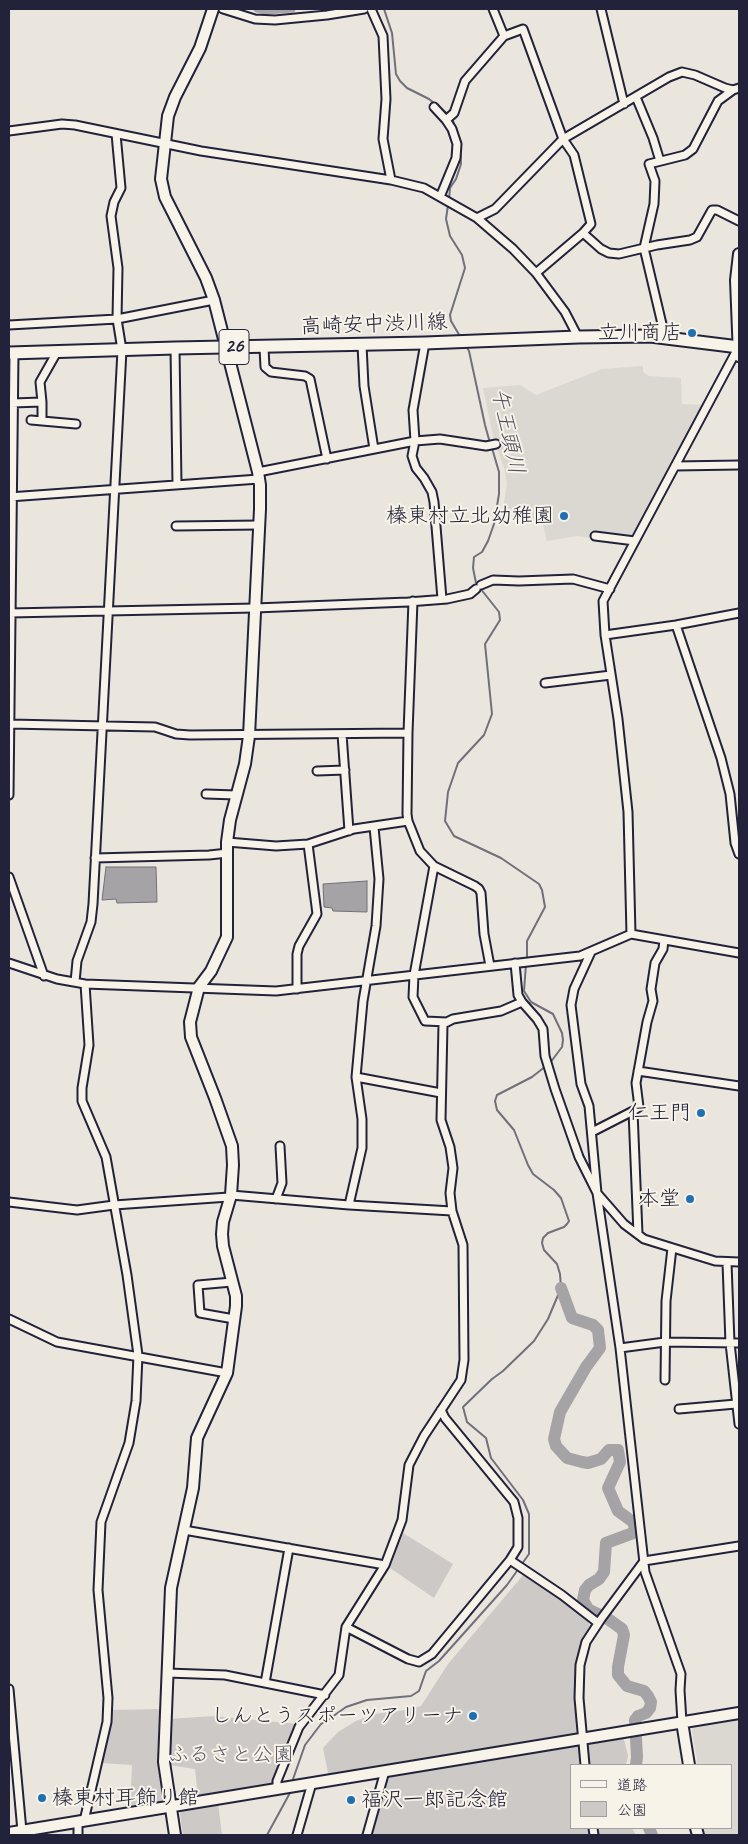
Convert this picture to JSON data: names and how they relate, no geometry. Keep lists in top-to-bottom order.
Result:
{
  "streets": {
    "main road": ["高崎安中渋川線", "26"]
  },
  "water": ["午王頭川"],
  "parks": ["ふるさと公園"],
  "places": [
    "立川商店",
    "榛東村立北幼稚園",
    "仁王門",
    "本堂",
    "しんとうスポーツアリーナ",
    "榛東村耳飾り館",
    "福沢一郎記念館"
  ],
  "legend": ["道路", "公園"]
}
